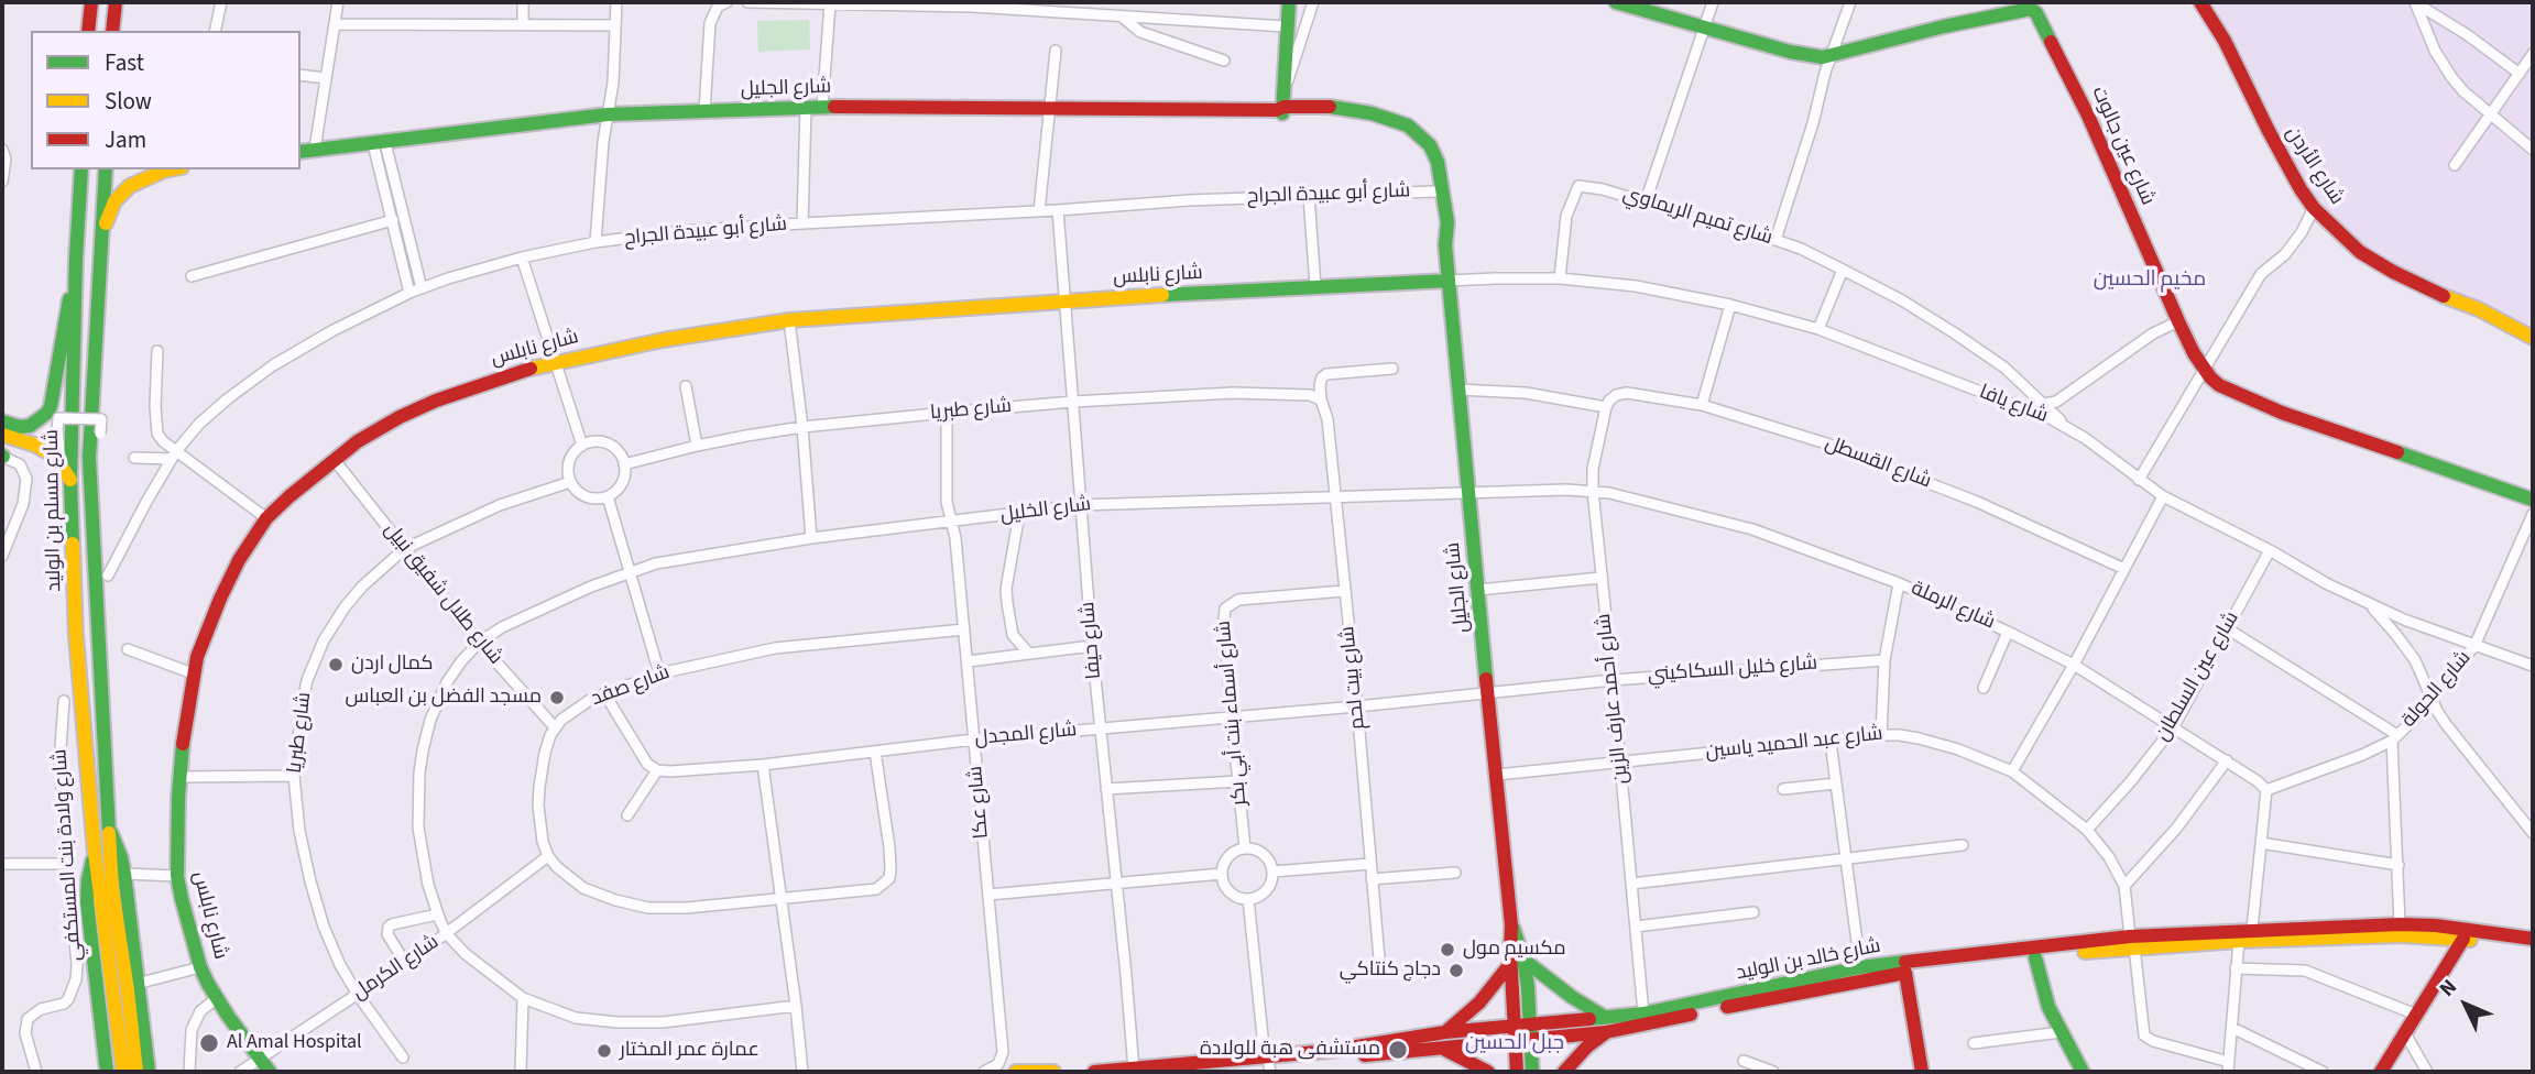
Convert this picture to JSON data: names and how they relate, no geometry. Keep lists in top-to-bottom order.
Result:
{
  "streets": {
    "main road": [
      "شارع الجليل",
      "شارع عين جالوت",
      "شارع الأردن",
      "شارع نابلس",
      "شارع مسلم بن الوليد",
      "شارع خالد بن الوليد"
    ],
    "street": [
      "شارع أبو عبيدة الجراح",
      "شارع تميم الريماوي",
      "شارع يافا",
      "شارع طبريا",
      "شارع القسطل",
      "شارع الخليل",
      "شارع طلال شفيق نبيل",
      "شارع الرملة",
      "شارع حيفا",
      "شارع خليل السكاكيني",
      "شارع عين السلطان",
      "شارع بيت لحم",
      "شارع صفد",
      "شارع الحولة",
      "شارع أحمد عارف الزين",
      "شارع أسماء بنت أبي بكر",
      "شارع المجدل",
      "شارع عبد الحميد ياسين",
      "شارع عكا",
      "شارع ولادة بنت المستكفي",
      "شارع الكرمل"
    ]
  },
  "crossings": [
    ["شارع الجليل", "شارع أبو عبيدة الجراح"],
    ["شارع الجليل", "شارع نابلس"],
    ["شارع الجليل", "شارع يافا"],
    ["شارع الجليل", "شارع الخليل"],
    ["شارع الجليل", "شارع الرملة"],
    ["شارع الجليل", "شارع خليل السكاكيني"],
    ["شارع الجليل", "شارع المجدل"],
    ["شارع الجليل", "شارع عبد الحميد ياسين"],
    ["شارع الجليل", "شارع خالد بن الوليد"],
    ["شارع أبو عبيدة الجراح", "شارع حيفا"],
    ["شارع تميم الريماوي", "شارع يافا"],
    ["شارع نابلس", "شارع يافا"],
    ["شارع نابلس", "شارع طلال شفيق نبيل"],
    ["شارع نابلس", "شارع حيفا"],
    ["شارع نابلس", "شارع الكرمل"],
    ["شارع يافا", "شارع عين السلطان"],
    ["شارع يافا", "شارع الحولة"],
    ["شارع طبريا", "شارع طلال شفيق نبيل"],
    ["شارع طبريا", "شارع حيفا"],
    ["شارع طبريا", "شارع بيت لحم"],
    ["شارع طبريا", "شارع عكا"],
    ["شارع طبريا", "شارع الكرمل"],
    ["شارع القسطل", "شارع أحمد عارف الزين"],
    ["شارع الخليل", "شارع طلال شفيق نبيل"],
    ["شارع الخليل", "شارع الرملة"],
    ["شارع الخليل", "شارع حيفا"],
    ["شارع الخليل", "شارع بيت لحم"],
    ["شارع الخليل", "شارع عكا"],
    ["شارع الخليل", "شارع الكرمل"],
    ["شارع طلال شفيق نبيل", "شارع صفد"],
    ["شارع الرملة", "شارع عين السلطان"],
    ["شارع الرملة", "شارع الحولة"],
    ["شارع الرملة", "شارع أحمد عارف الزين"],
    ["شارع حيفا", "شارع المجدل"],
    ["شارع حيفا", "شارع خالد بن الوليد"],
    ["شارع خليل السكاكيني", "شارع أحمد عارف الزين"],
    ["شارع خليل السكاكيني", "شارع المجدل"],
    ["شارع عين السلطان", "شارع عبد الحميد ياسين"],
    ["شارع بيت لحم", "شارع أسماء بنت أبي بكر"],
    ["شارع بيت لحم", "شارع المجدل"],
    ["شارع صفد", "شارع عكا"],
    ["شارع أحمد عارف الزين", "شارع عبد الحميد ياسين"],
    ["شارع أحمد عارف الزين", "شارع خالد بن الوليد"],
    ["شارع أسماء بنت أبي بكر", "شارع المجدل"],
    ["شارع المجدل", "شارع عكا"],
    ["شارع عبد الحميد ياسين", "شارع خالد بن الوليد"]
  ],
  "districts": ["مخيم الحسين", "جبل الحسين"],
  "places": [
    "كمال اردن",
    "مسجد الفضل بن العباس",
    "مكسيم مول",
    "دجاج كنتاكي",
    "Al Amal Hospital",
    "مستشفى هبة للولادة",
    "عمارة عمر المختار"
  ],
  "legend": ["Fast", "Slow", "Jam"],
  "north": "top left"
}
